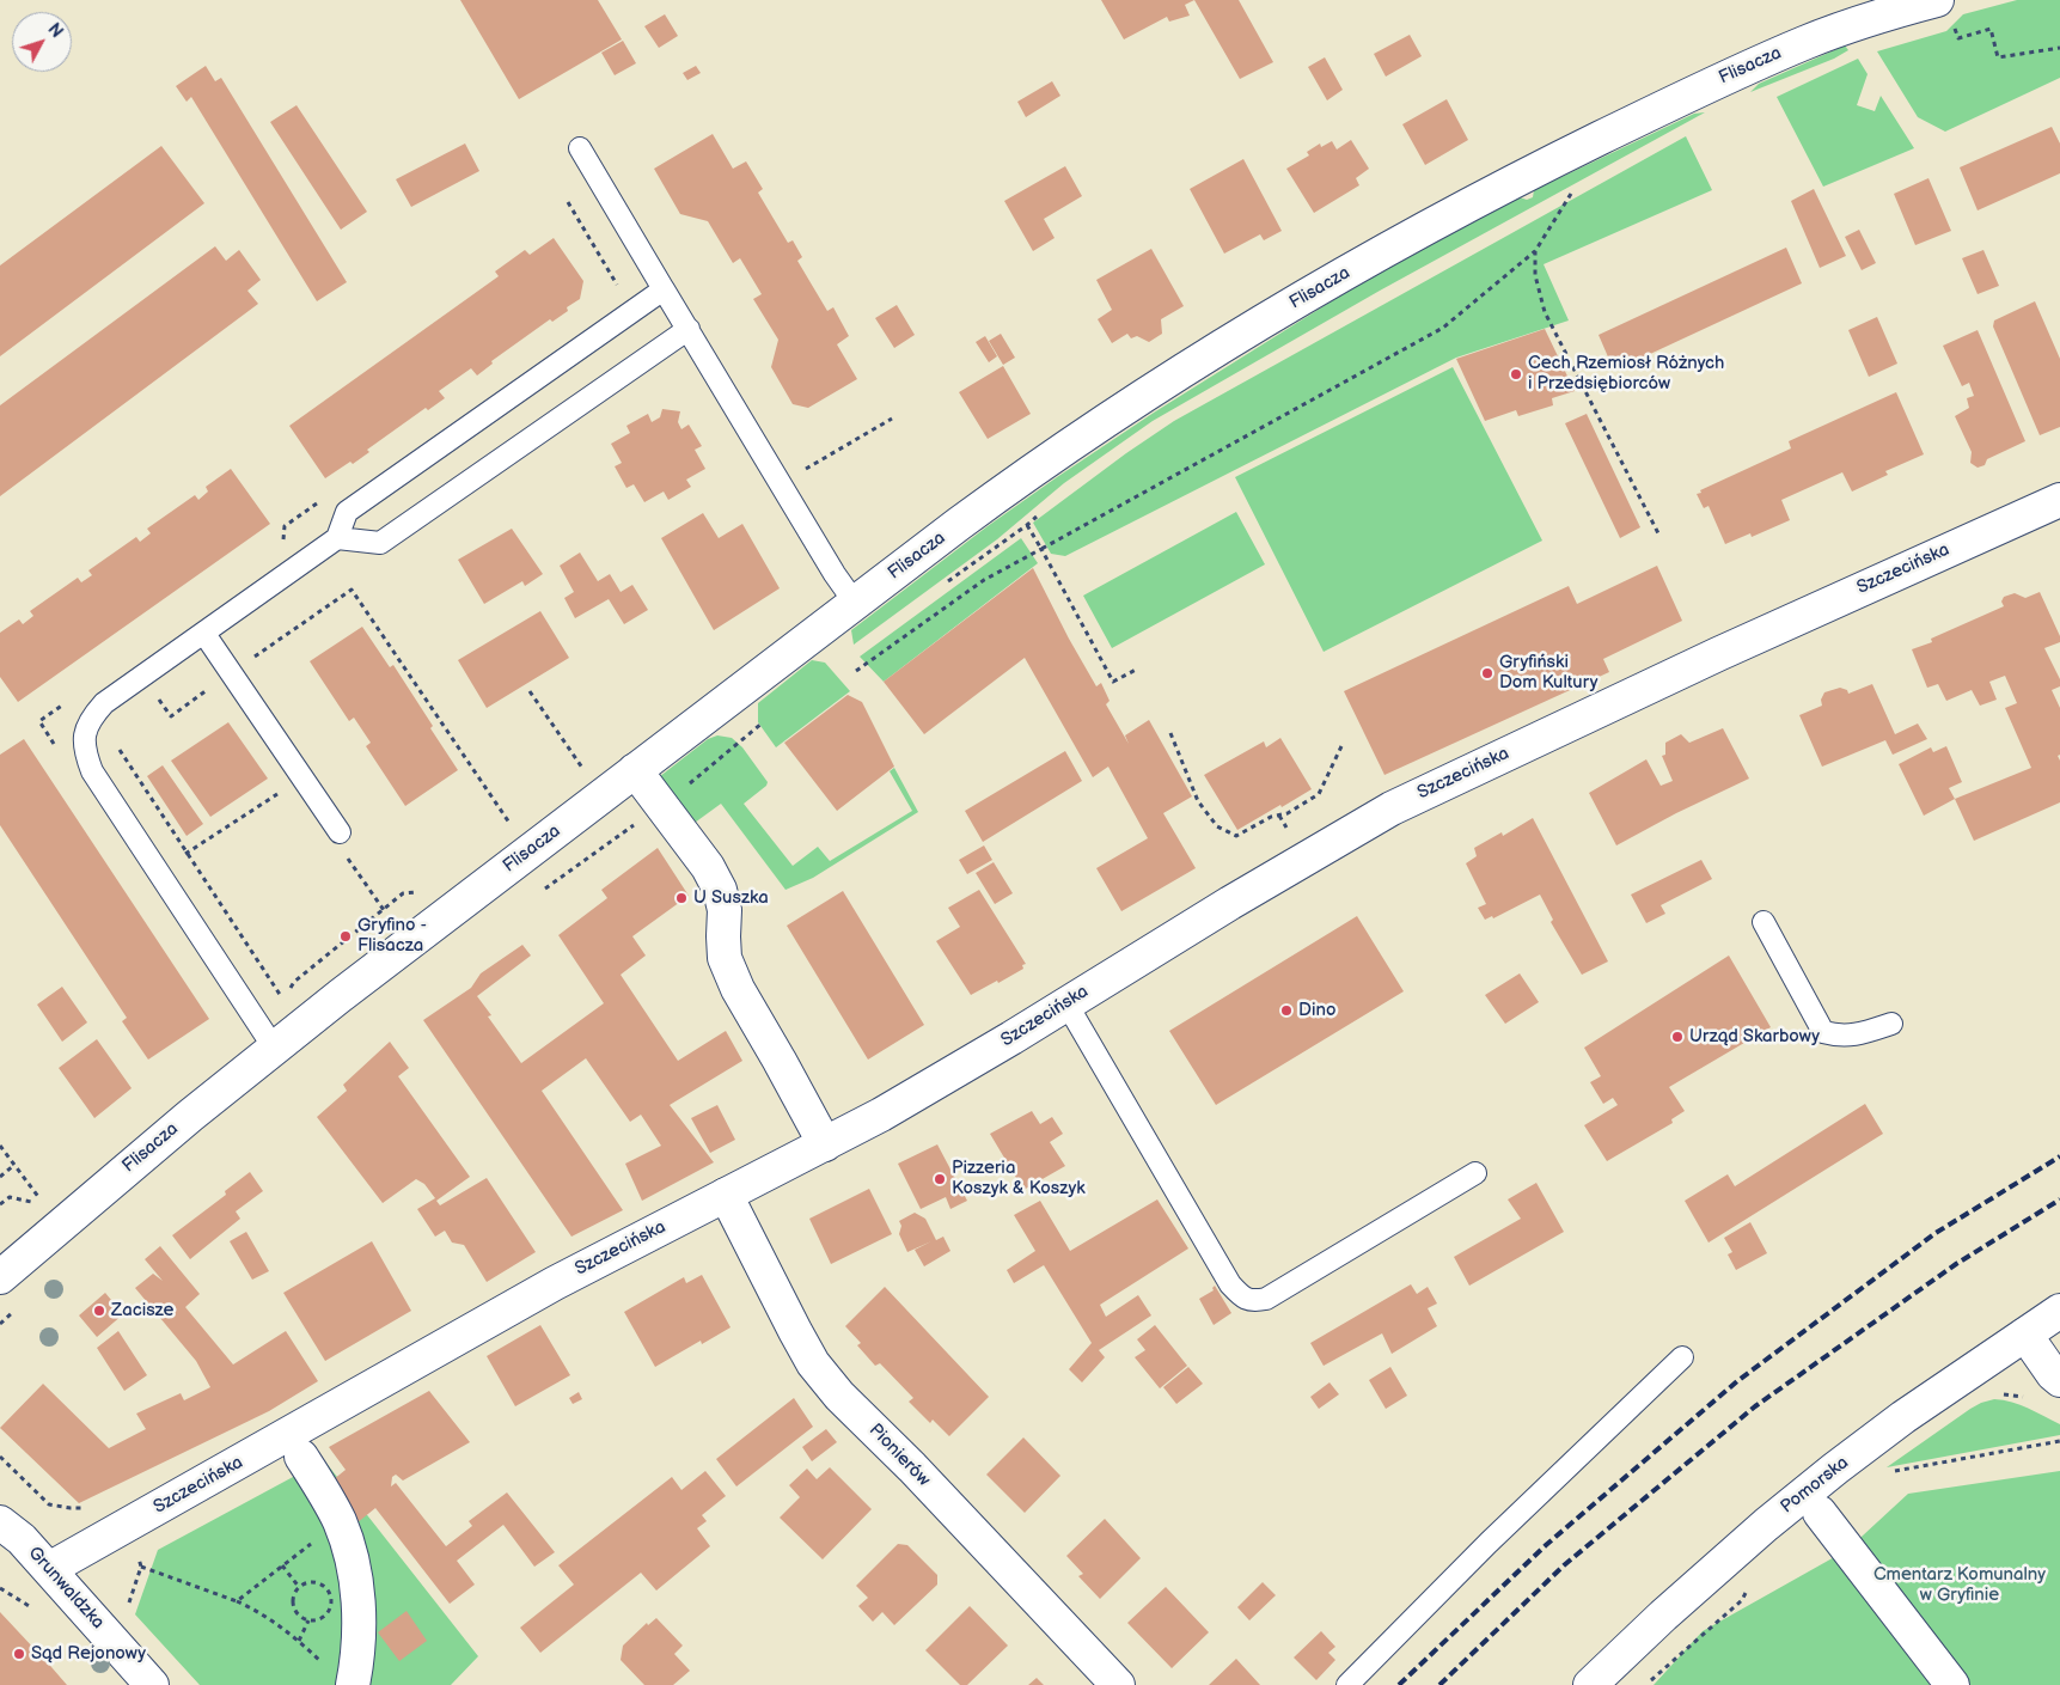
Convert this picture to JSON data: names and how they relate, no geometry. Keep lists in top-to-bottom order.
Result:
{
  "streets": {
    "street": [
      "Flisacza",
      "Szczecińska",
      "Pionierów",
      "Pomorska",
      "Grunwaldzka"
    ]
  },
  "crossings": [
    ["Szczecińska", "Pionierów"],
    ["Szczecińska", "Grunwaldzka"]
  ],
  "parks": ["Cmentarz Komunalny w Gryfinie"],
  "places": [
    "Cech Rzemiosł Różnych i Przedsiębiorców",
    "Gryfiński Dom Kultury",
    "U Suszka",
    "Gryfino - Flisacza",
    "Dino",
    "Urząd Skarbowy",
    "Pizzeria Koszyk & Koszyk",
    "Zacisze",
    "Sąd Rejonowy"
  ],
  "north": "top right"
}
